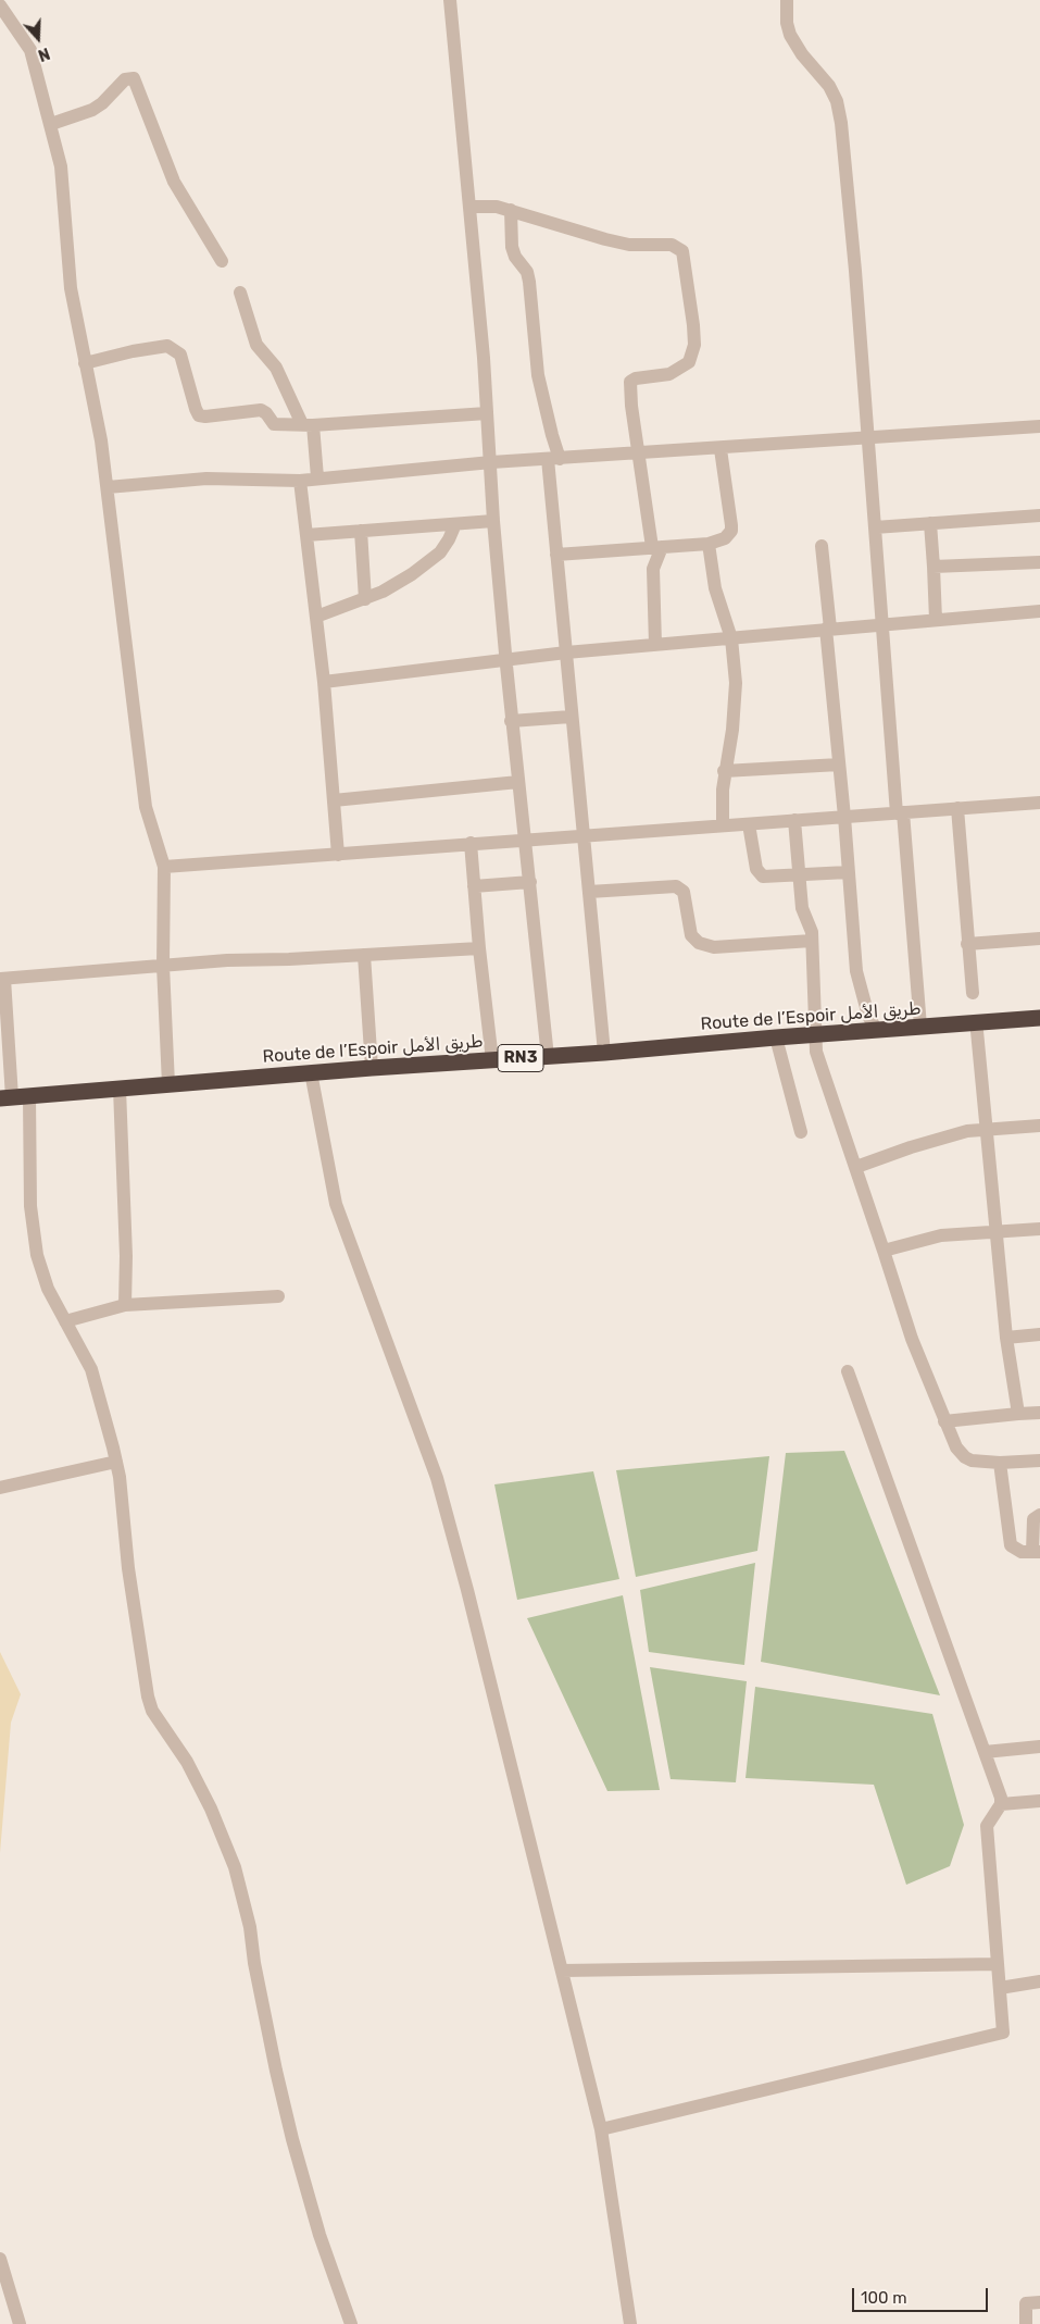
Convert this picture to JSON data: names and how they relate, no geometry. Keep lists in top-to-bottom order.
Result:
{
  "streets": {
    "highway": ["Route de l’Espoir طريق الأمل", "RN3"]
  },
  "scale_bar": "100 m",
  "north": "bottom"
}
